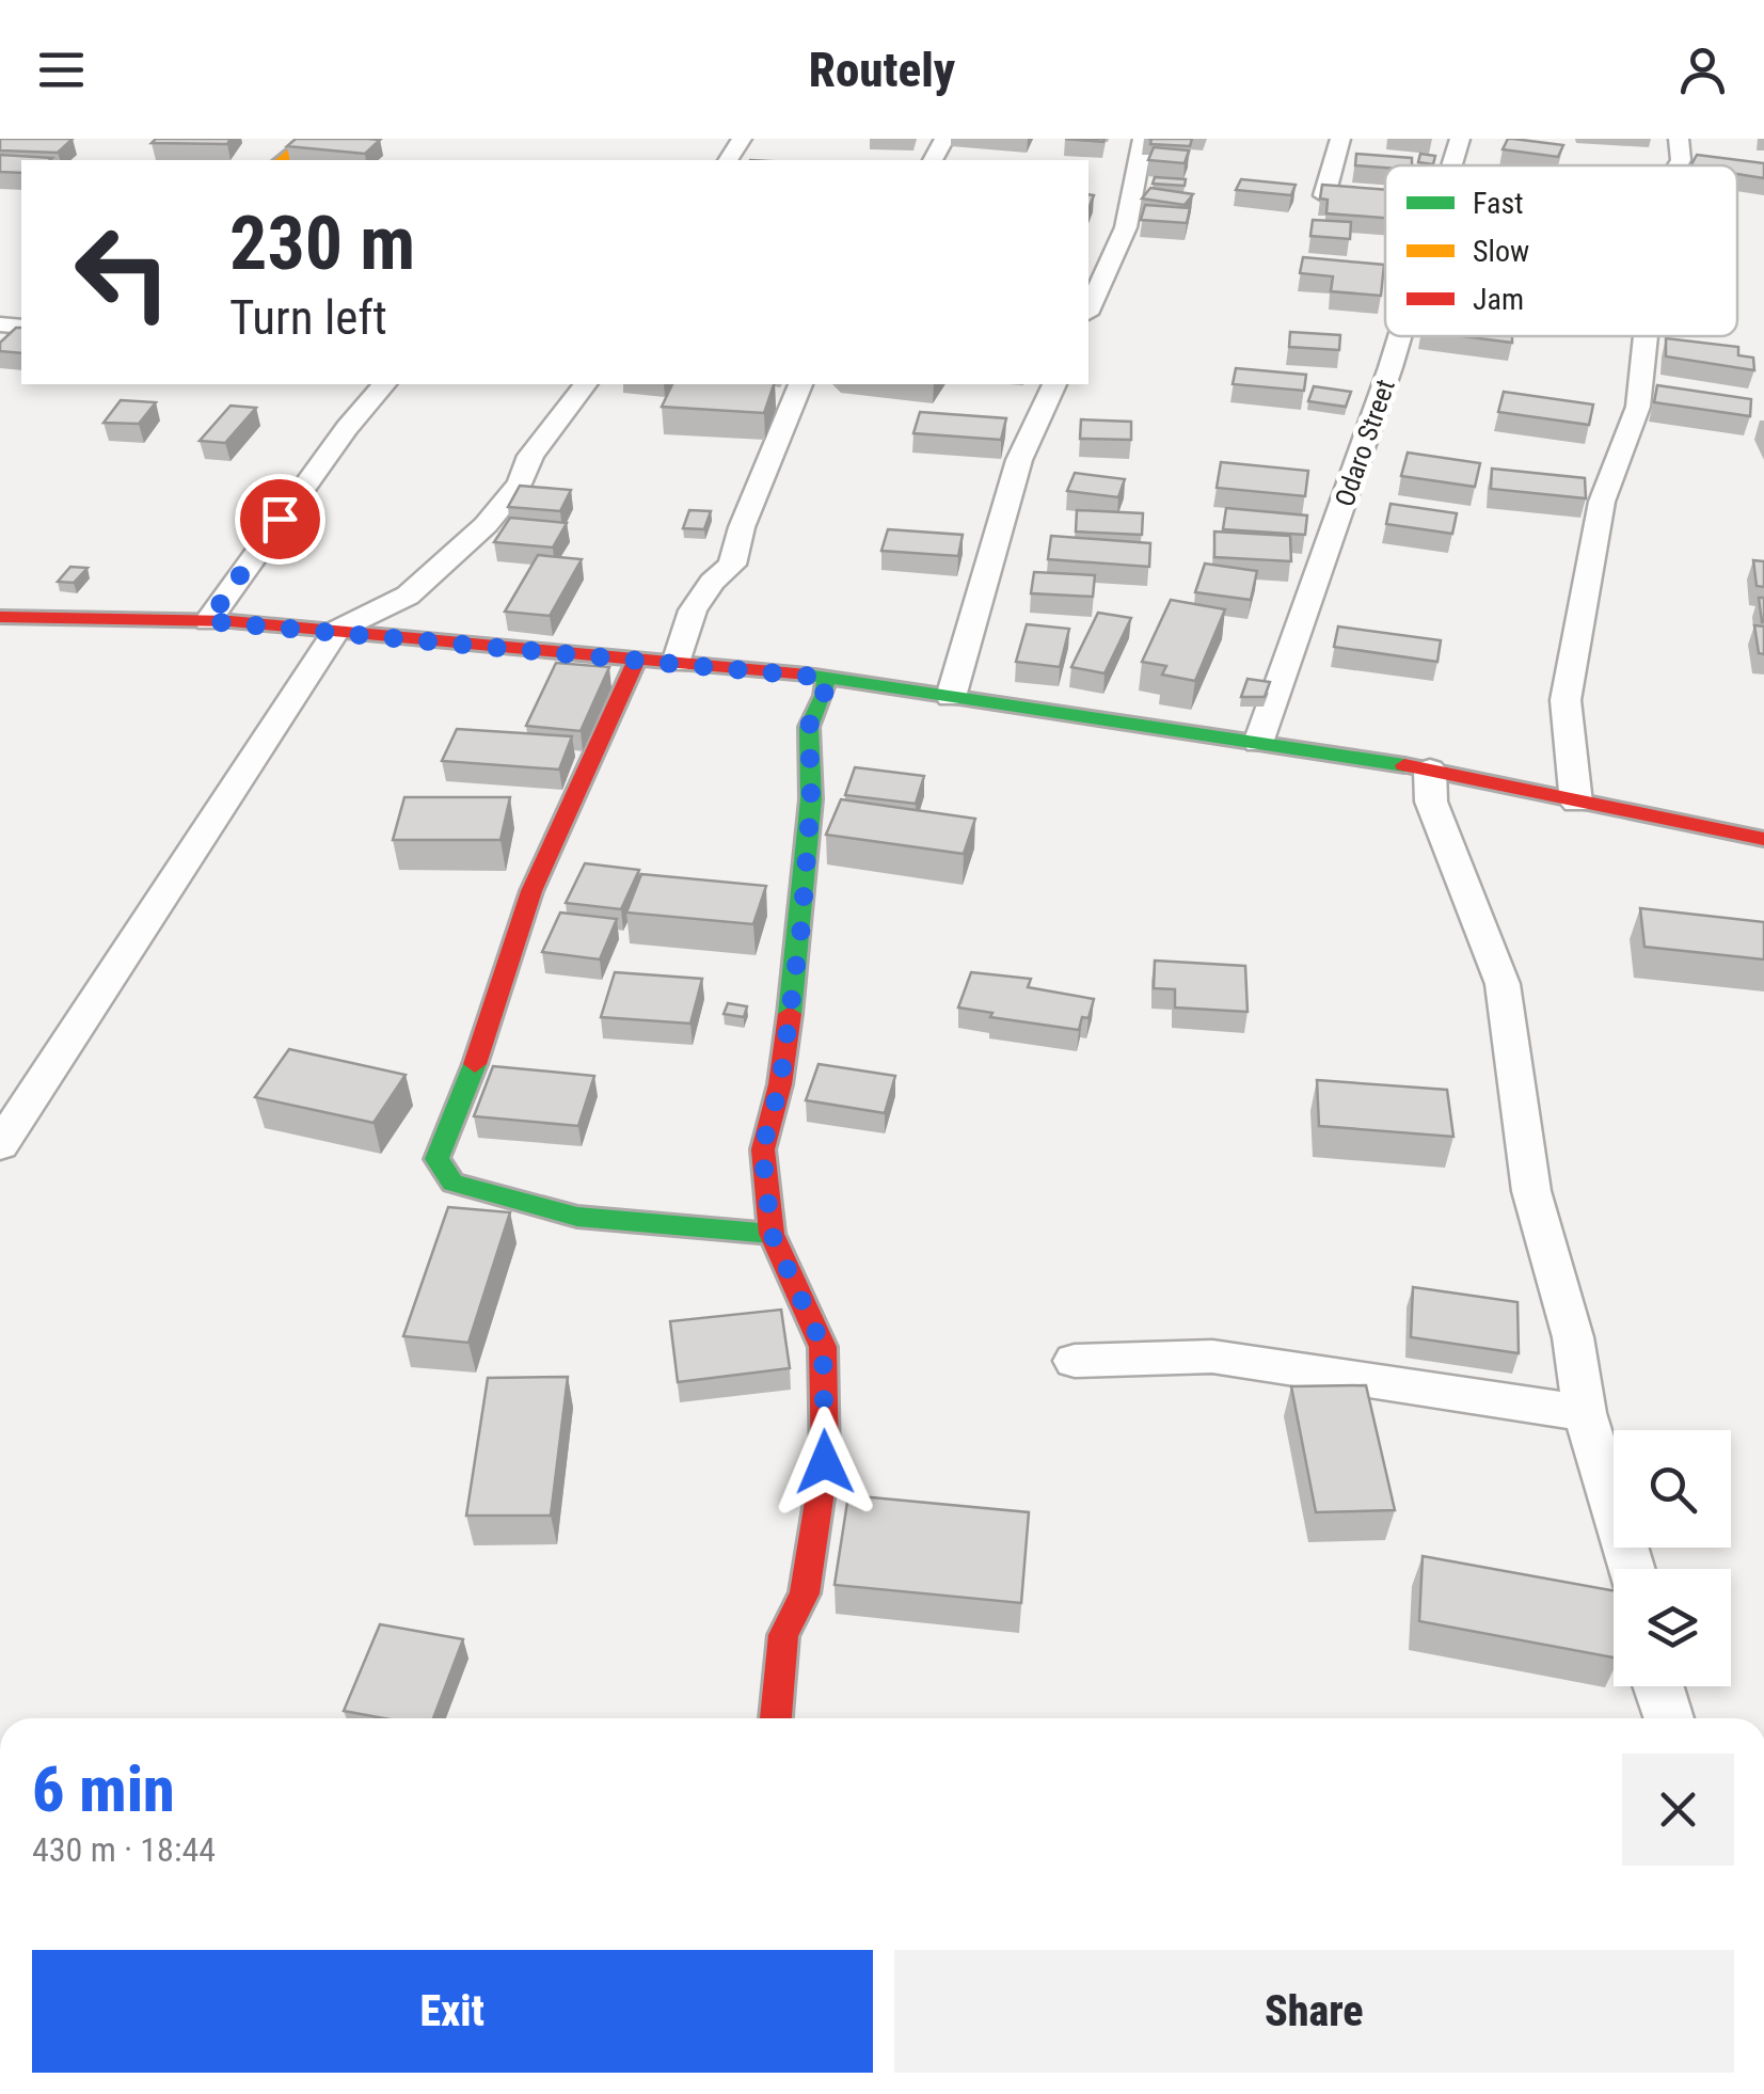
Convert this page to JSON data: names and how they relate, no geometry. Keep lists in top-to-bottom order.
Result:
{
  "streets": {
    "street": ["Odaro Street"]
  },
  "legend": ["Fast", "Slow", "Jam"],
  "page": {
    "header": "Routely",
    "turn": ["230 m", "Turn left"],
    "heading": ["6 min", "430 m · 18:44"],
    "buttons": ["Exit", "Share"]
  }
}
